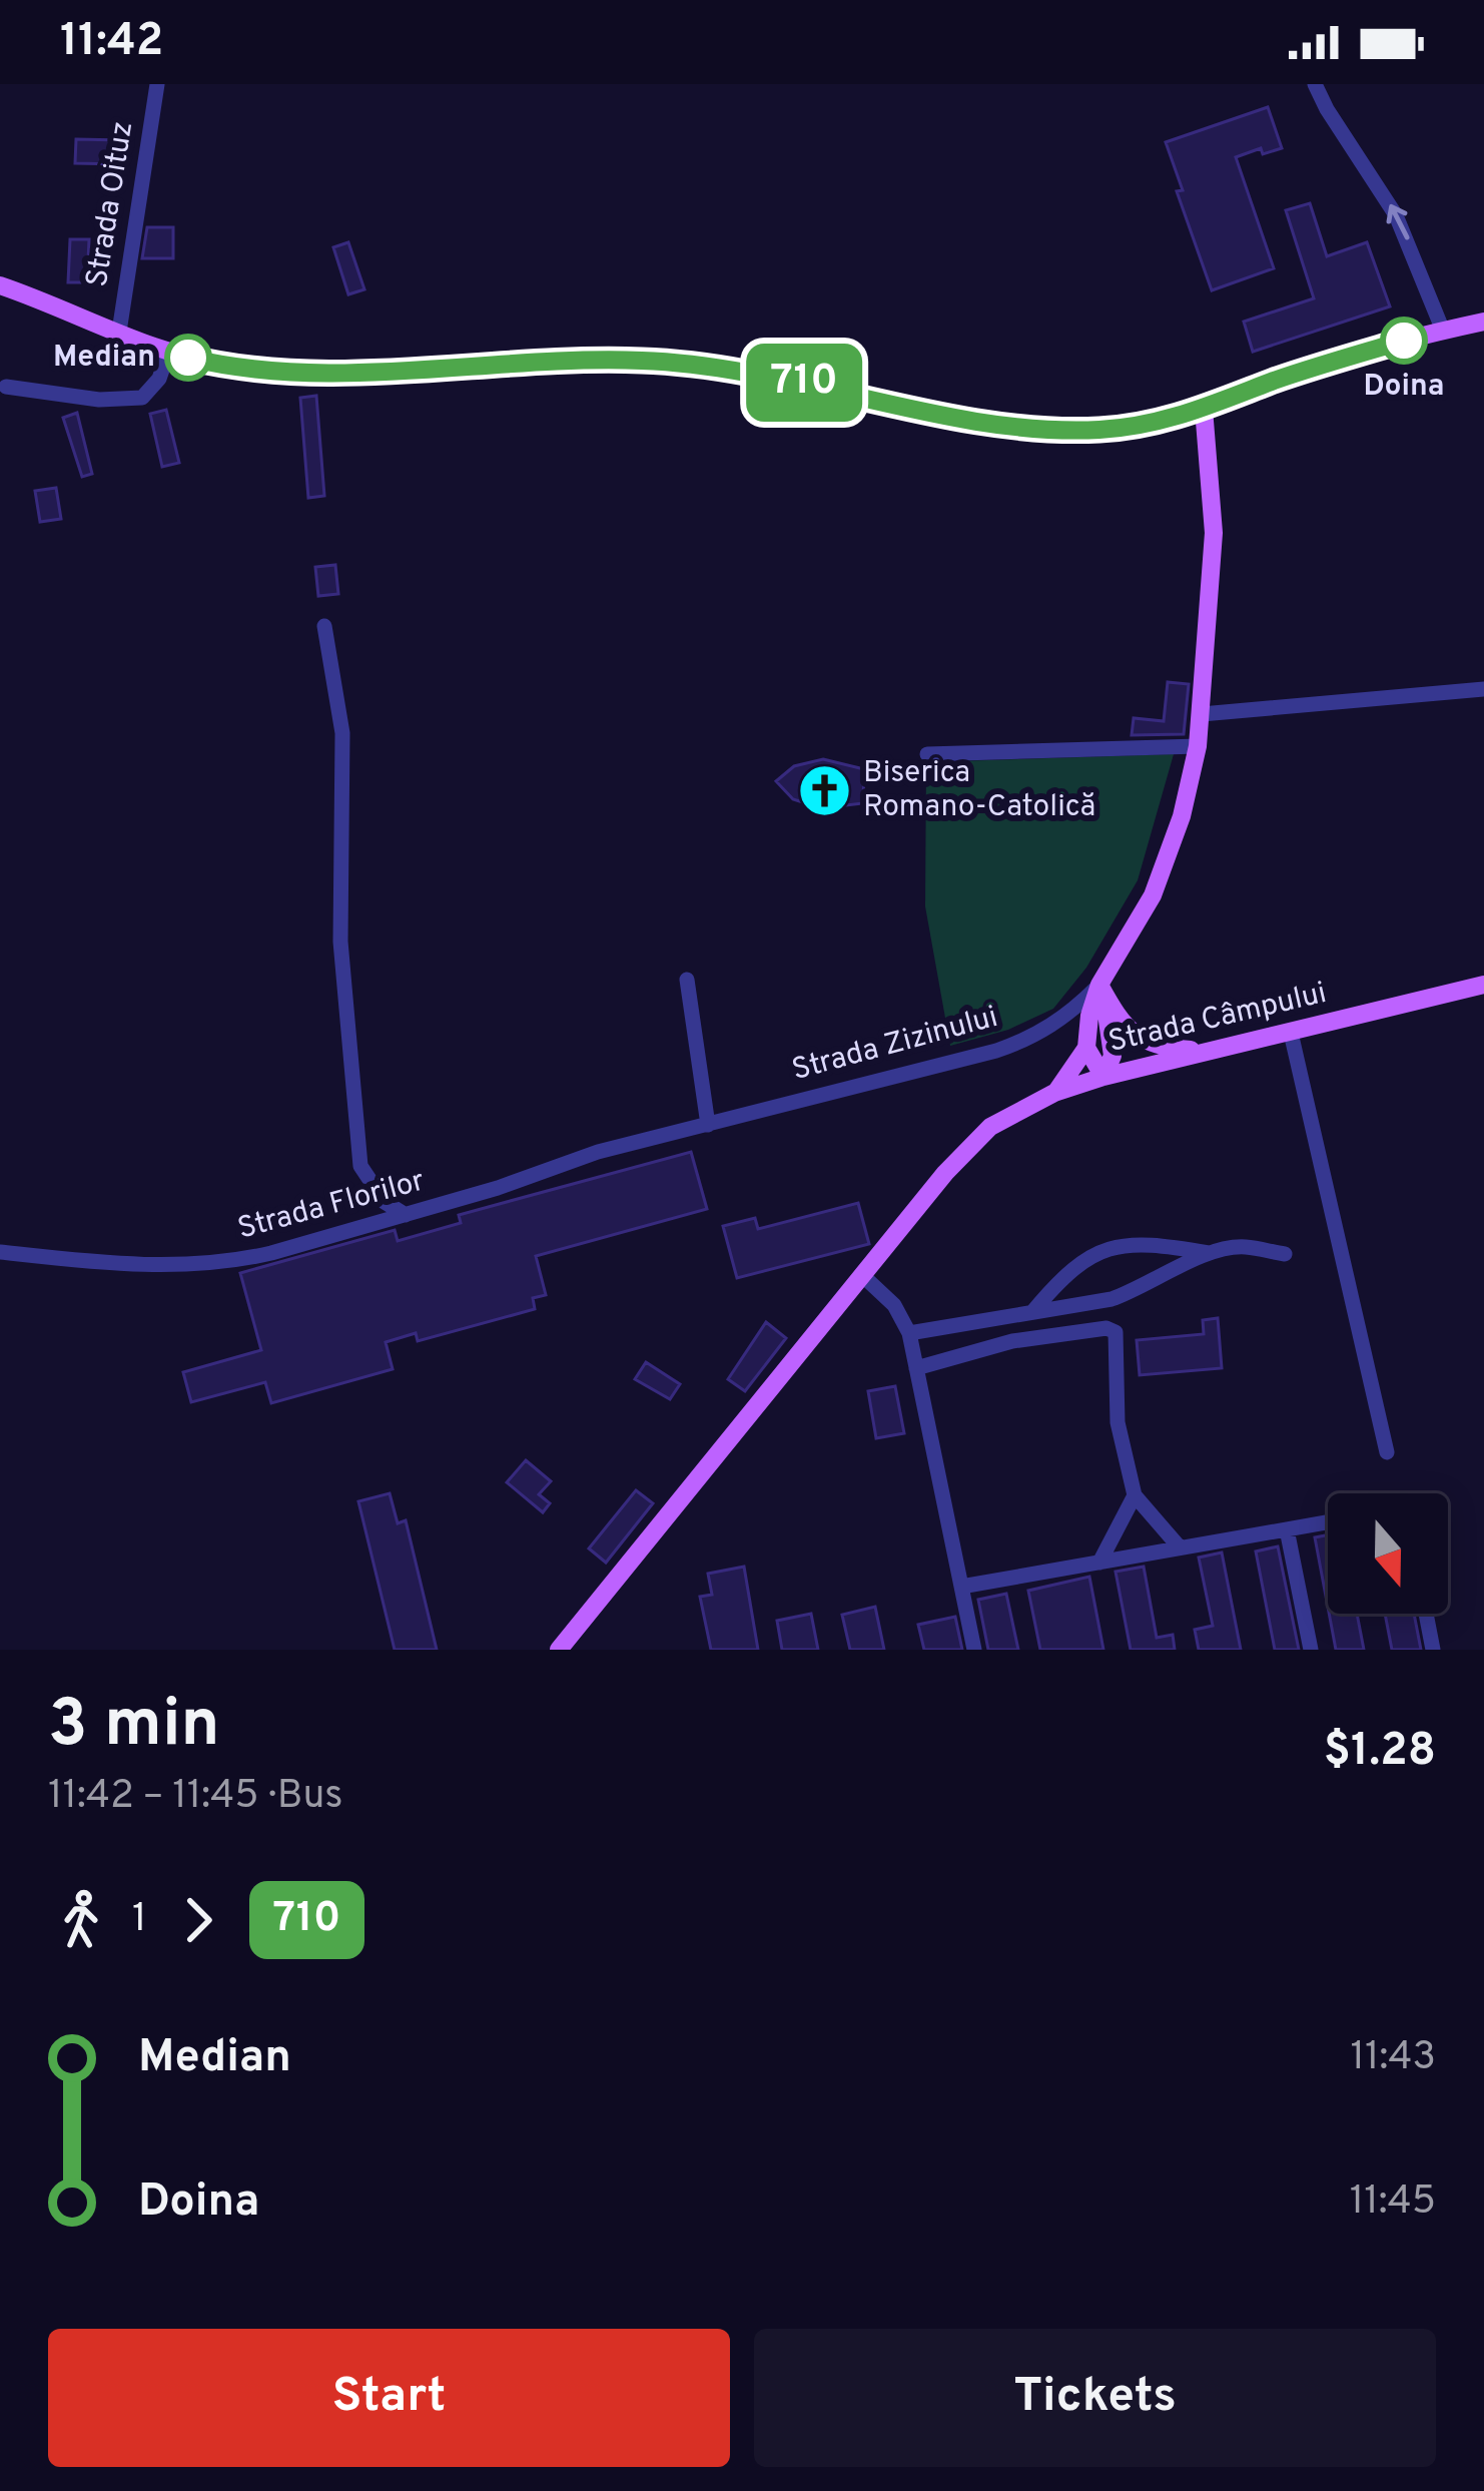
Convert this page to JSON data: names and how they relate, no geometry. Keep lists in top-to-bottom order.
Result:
{
  "streets": {
    "main road": ["Strada Câmpului", "Strada Zizinului"],
    "street": ["Strada Oituz", "Strada Florilor"]
  },
  "crossings": [
    ["Strada Zizinului", "Strada Florilor"]
  ],
  "places": {
    "other": ["Doina", "Median"],
    "church": ["Biserica Romano-Catolică"]
  },
  "lines": ["bus line 710"],
  "north": "bottom",
  "page": {
    "status": "11:42",
    "on_map": "710",
    "heading": ["3 min", "11:42 – 11:45 · Bus", "$1.28"],
    "legs": ["1", "710"],
    "list": [
      {
        "name": "Median",
        "value": "11:43"
      },
      {
        "name": "Doina",
        "value": "11:45"
      }
    ],
    "buttons": ["Start", "Tickets"]
  }
}
